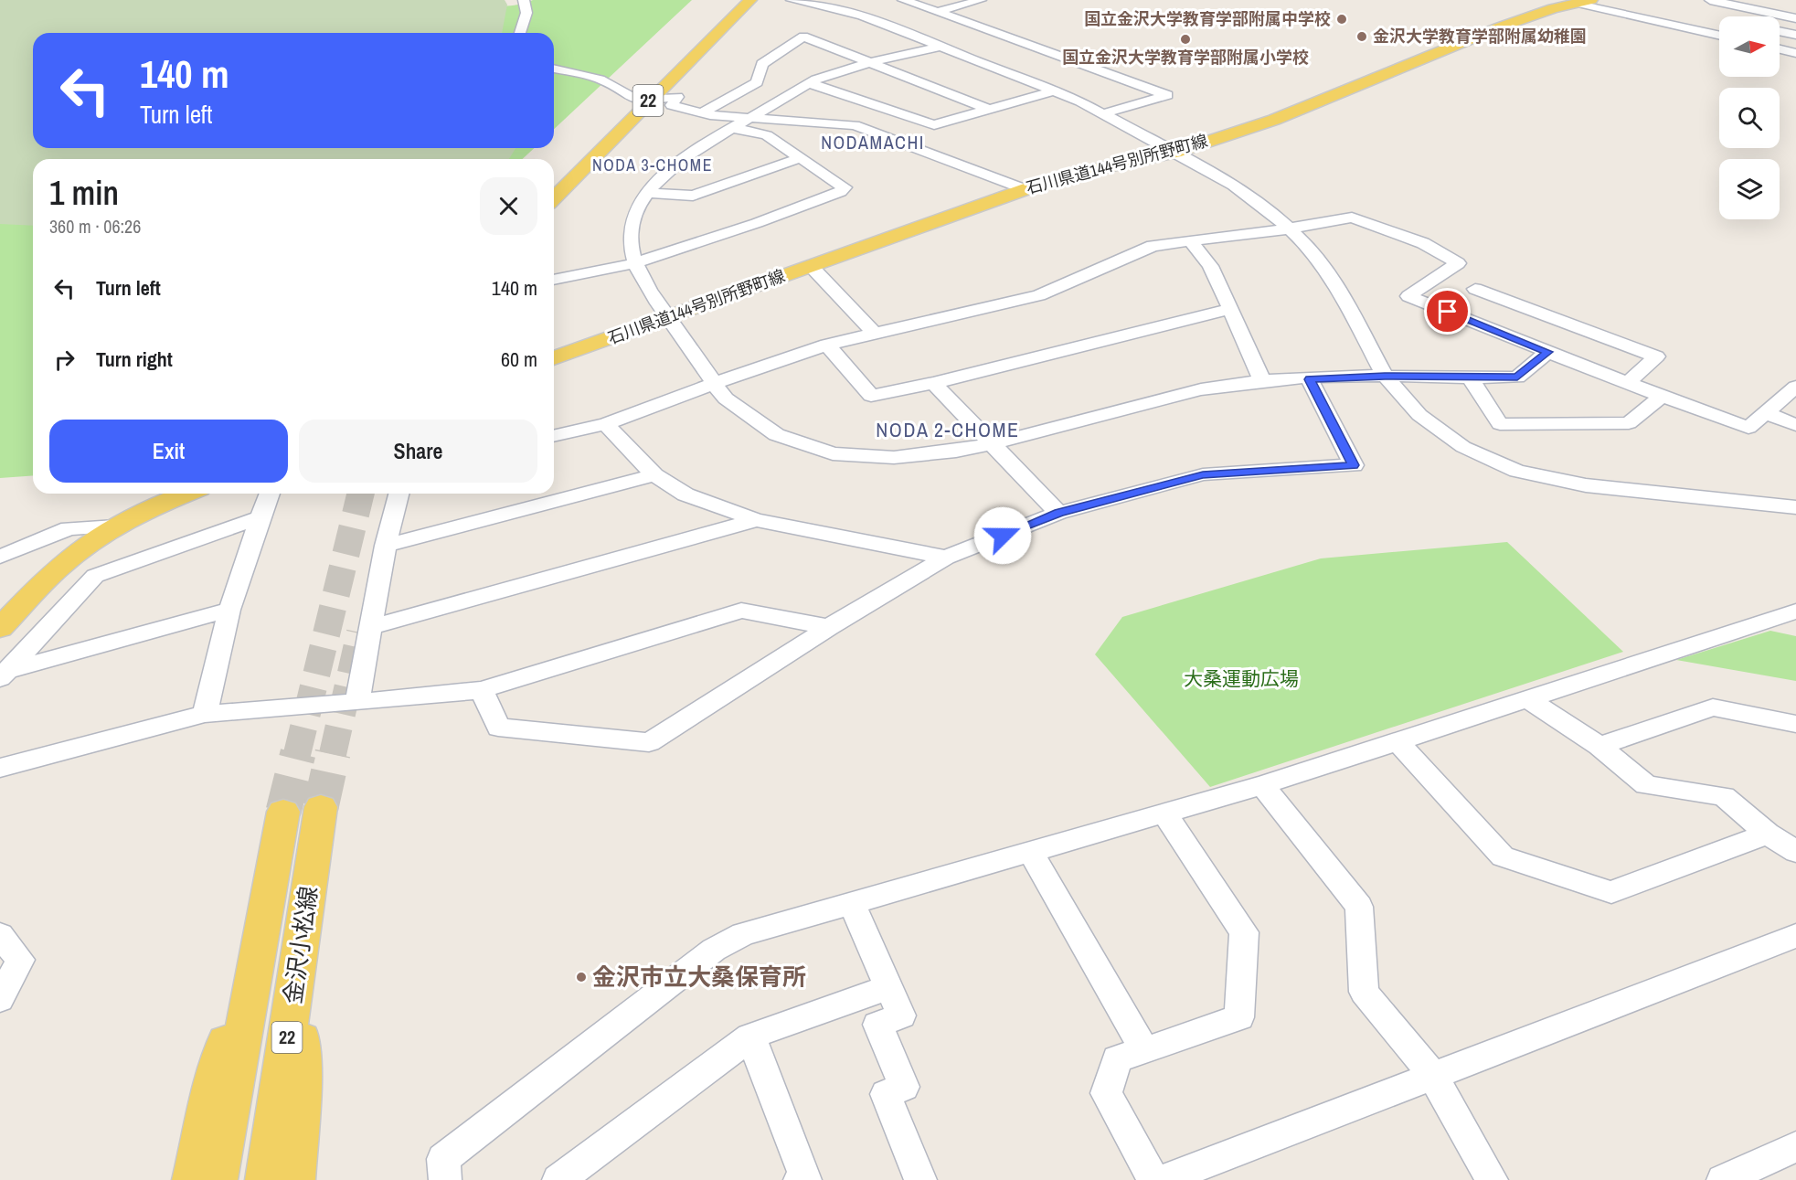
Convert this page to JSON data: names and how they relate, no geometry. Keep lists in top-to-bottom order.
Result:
{
  "streets": {
    "main road": ["22", "石川県道144号別所野町線", "金沢小松線"]
  },
  "crossings": [
    ["22", "金沢小松線"]
  ],
  "districts": ["NODAMACHI", "NODA 3-CHOME", "NODA 2-CHOME"],
  "parks": ["大桑運動広場"],
  "places": [
    "国立金沢大学教育学部附属中学校",
    "金沢大学教育学部附属幼稚園",
    "国立金沢大学教育学部附属小学校",
    "金沢市立大桑保育所"
  ],
  "north": "right",
  "page": {
    "turn": ["140 m", "Turn left"],
    "heading": ["1 min", "360 m · 06:26"],
    "list": [
      {
        "name": "Turn left",
        "value": "140 m"
      },
      {
        "name": "Turn right",
        "value": "60 m"
      }
    ],
    "buttons": ["Exit", "Share"]
  }
}
